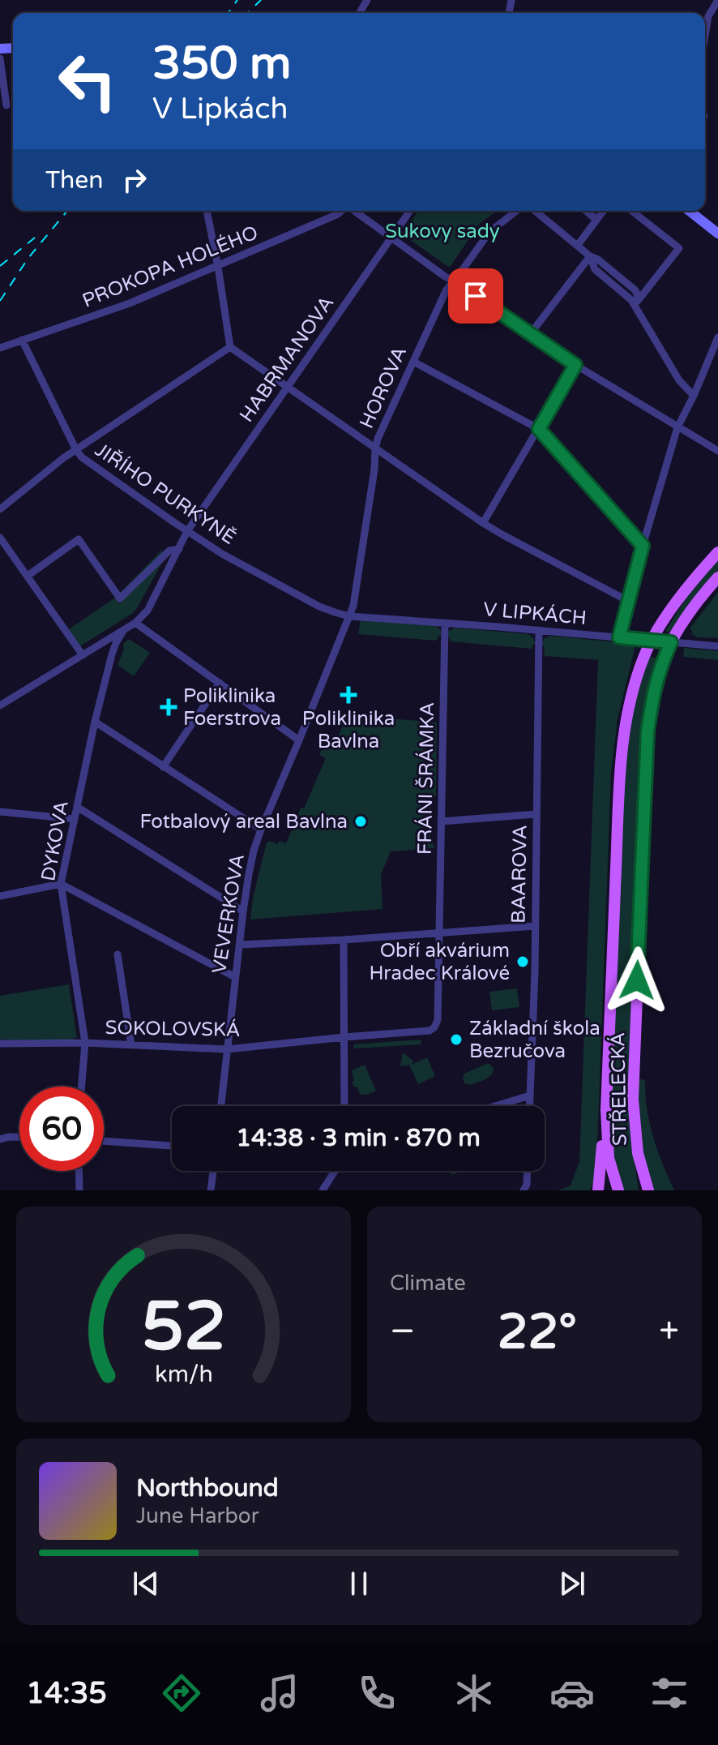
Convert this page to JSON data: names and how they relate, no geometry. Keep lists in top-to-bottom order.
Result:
{
  "streets": {
    "main road": ["STŘELECKÁ"],
    "street": [
      "PROKOPA HOLÉHO",
      "HABRMANOVA",
      "HOROVA",
      "JIŘÍHO PURKYNĚ",
      "V LIPKÁCH",
      "FRÁNI ŠRÁMKA",
      "DYKOVA",
      "BAAROVA",
      "VEVERKOVA",
      "SOKOLOVSKÁ"
    ]
  },
  "crossings": [
    ["PROKOPA HOLÉHO", "JIŘÍHO PURKYNĚ"],
    ["HABRMANOVA", "JIŘÍHO PURKYNĚ"],
    ["HOROVA", "JIŘÍHO PURKYNĚ"],
    ["HOROVA", "V LIPKÁCH"],
    ["HOROVA", "VEVERKOVA"],
    ["JIŘÍHO PURKYNĚ", "V LIPKÁCH"],
    ["JIŘÍHO PURKYNĚ", "VEVERKOVA"],
    ["V LIPKÁCH", "FRÁNI ŠRÁMKA"],
    ["V LIPKÁCH", "BAAROVA"],
    ["V LIPKÁCH", "VEVERKOVA"],
    ["V LIPKÁCH", "STŘELECKÁ"],
    ["FRÁNI ŠRÁMKA", "SOKOLOVSKÁ"],
    ["DYKOVA", "SOKOLOVSKÁ"],
    ["VEVERKOVA", "SOKOLOVSKÁ"]
  ],
  "parks": ["Sukovy sady"],
  "places": {
    "health": ["Poliklinika Bavlna", "Poliklinika Foerstrova"],
    "other": ["Fotbalový areal Bavlna", "Obří akvárium Hradec Králové", "Základní škola Bezručova"]
  },
  "page": {
    "turn": ["350 m", "V Lipkách"],
    "then": "Then",
    "limit": "60",
    "trip": "14:38 · 3 min · 870 m",
    "tile": "Climate",
    "heat": ["−", "22°", "+"],
    "song": ["Northbound", "June Harbor"],
    "tabs": "14:35",
    "gauge": ["52", "km/h"]
  }
}
